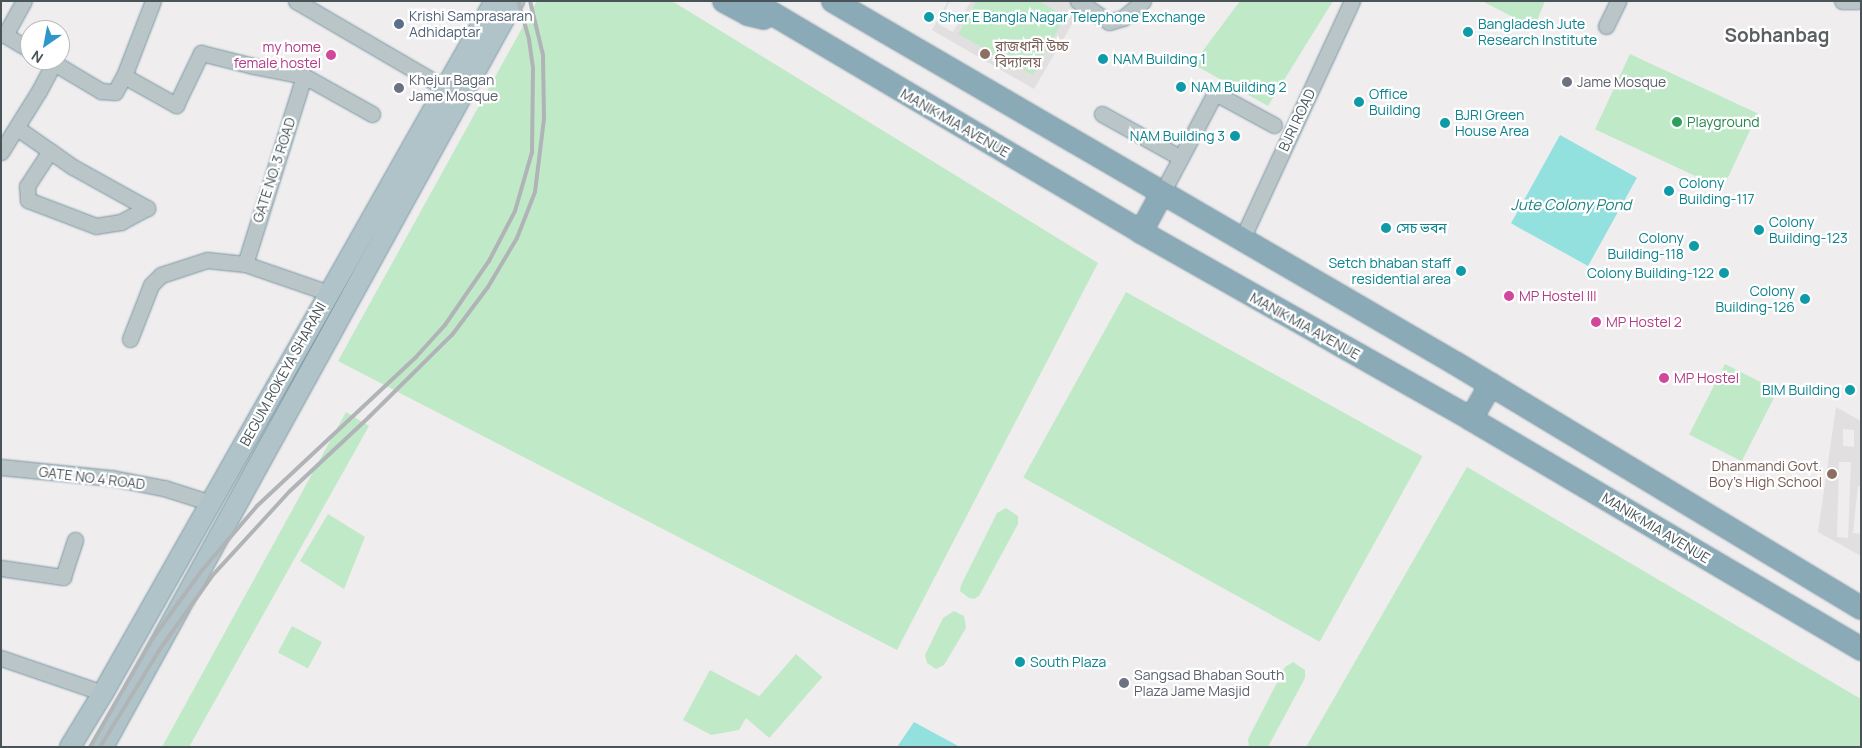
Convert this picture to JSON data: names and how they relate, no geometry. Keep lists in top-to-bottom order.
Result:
{
  "streets": {
    "highway": ["MANIK MIA AVENUE"],
    "main road": ["BEGUM ROKEYA SHARANI"],
    "street": ["BJRI ROAD", "GATE NO. 3 ROAD", "GATE NO 4 ROAD"]
  },
  "crossings": [
    ["BEGUM ROKEYA SHARANI", "GATE NO 4 ROAD"]
  ],
  "districts": ["Sobhanbag"],
  "water": ["Jute Colony Pond"],
  "places": [
    "Sher E Bangla Nagar Telephone Exchange",
    "Krishi Samprasaran Adhidaptar",
    "Bangladesh Jute Research Institute",
    "রাজধানী উচ্চ বিদ্যালয়",
    "my home female hostel",
    "NAM Building 1",
    "Jame Mosque",
    "NAM Building 2",
    "Khejur Bagan Jame Mosque",
    "Office Building",
    "Playground",
    "BJRI Green House Area",
    "NAM Building 3",
    "Colony Building-117",
    "সেচ ভবন",
    "Colony Building-123",
    "Colony Building-118",
    "Setch bhaban staff residential area",
    "Colony Building-122",
    "MP Hostel III",
    "Colony Building-126",
    "MP Hostel 2",
    "MP Hostel",
    "BIM Building",
    "Dhanmandi Govt. Boy's High School",
    "South Plaza",
    "Sangsad Bhaban South Plaza Jame Masjid"
  ],
  "north": "bottom left"
}
